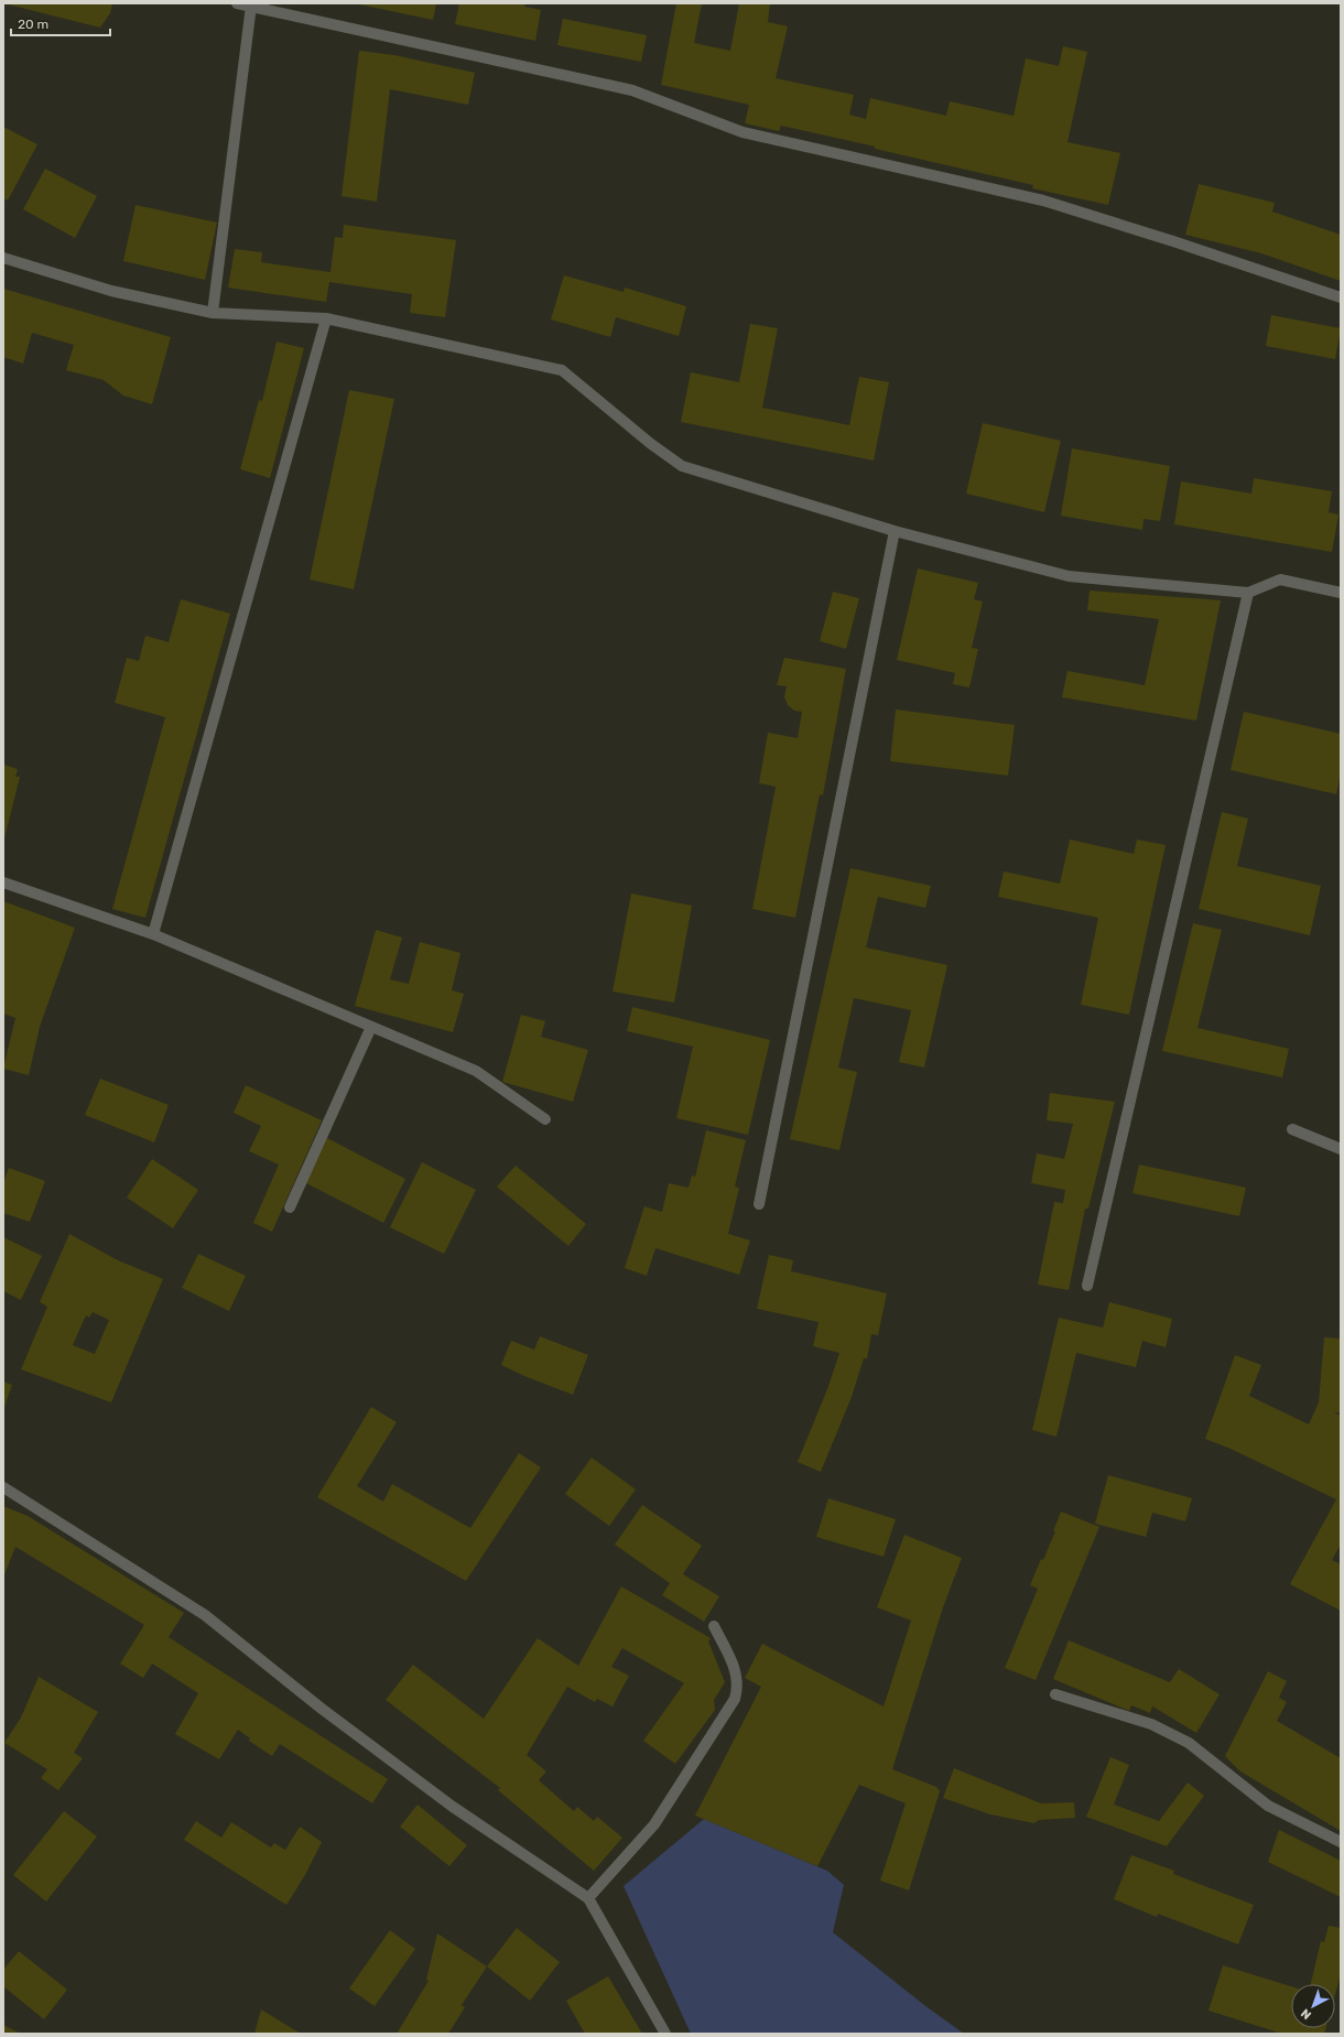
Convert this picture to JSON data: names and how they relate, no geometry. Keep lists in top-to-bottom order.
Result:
{
  "scale_bar": "20 m",
  "north": "bottom left"
}
